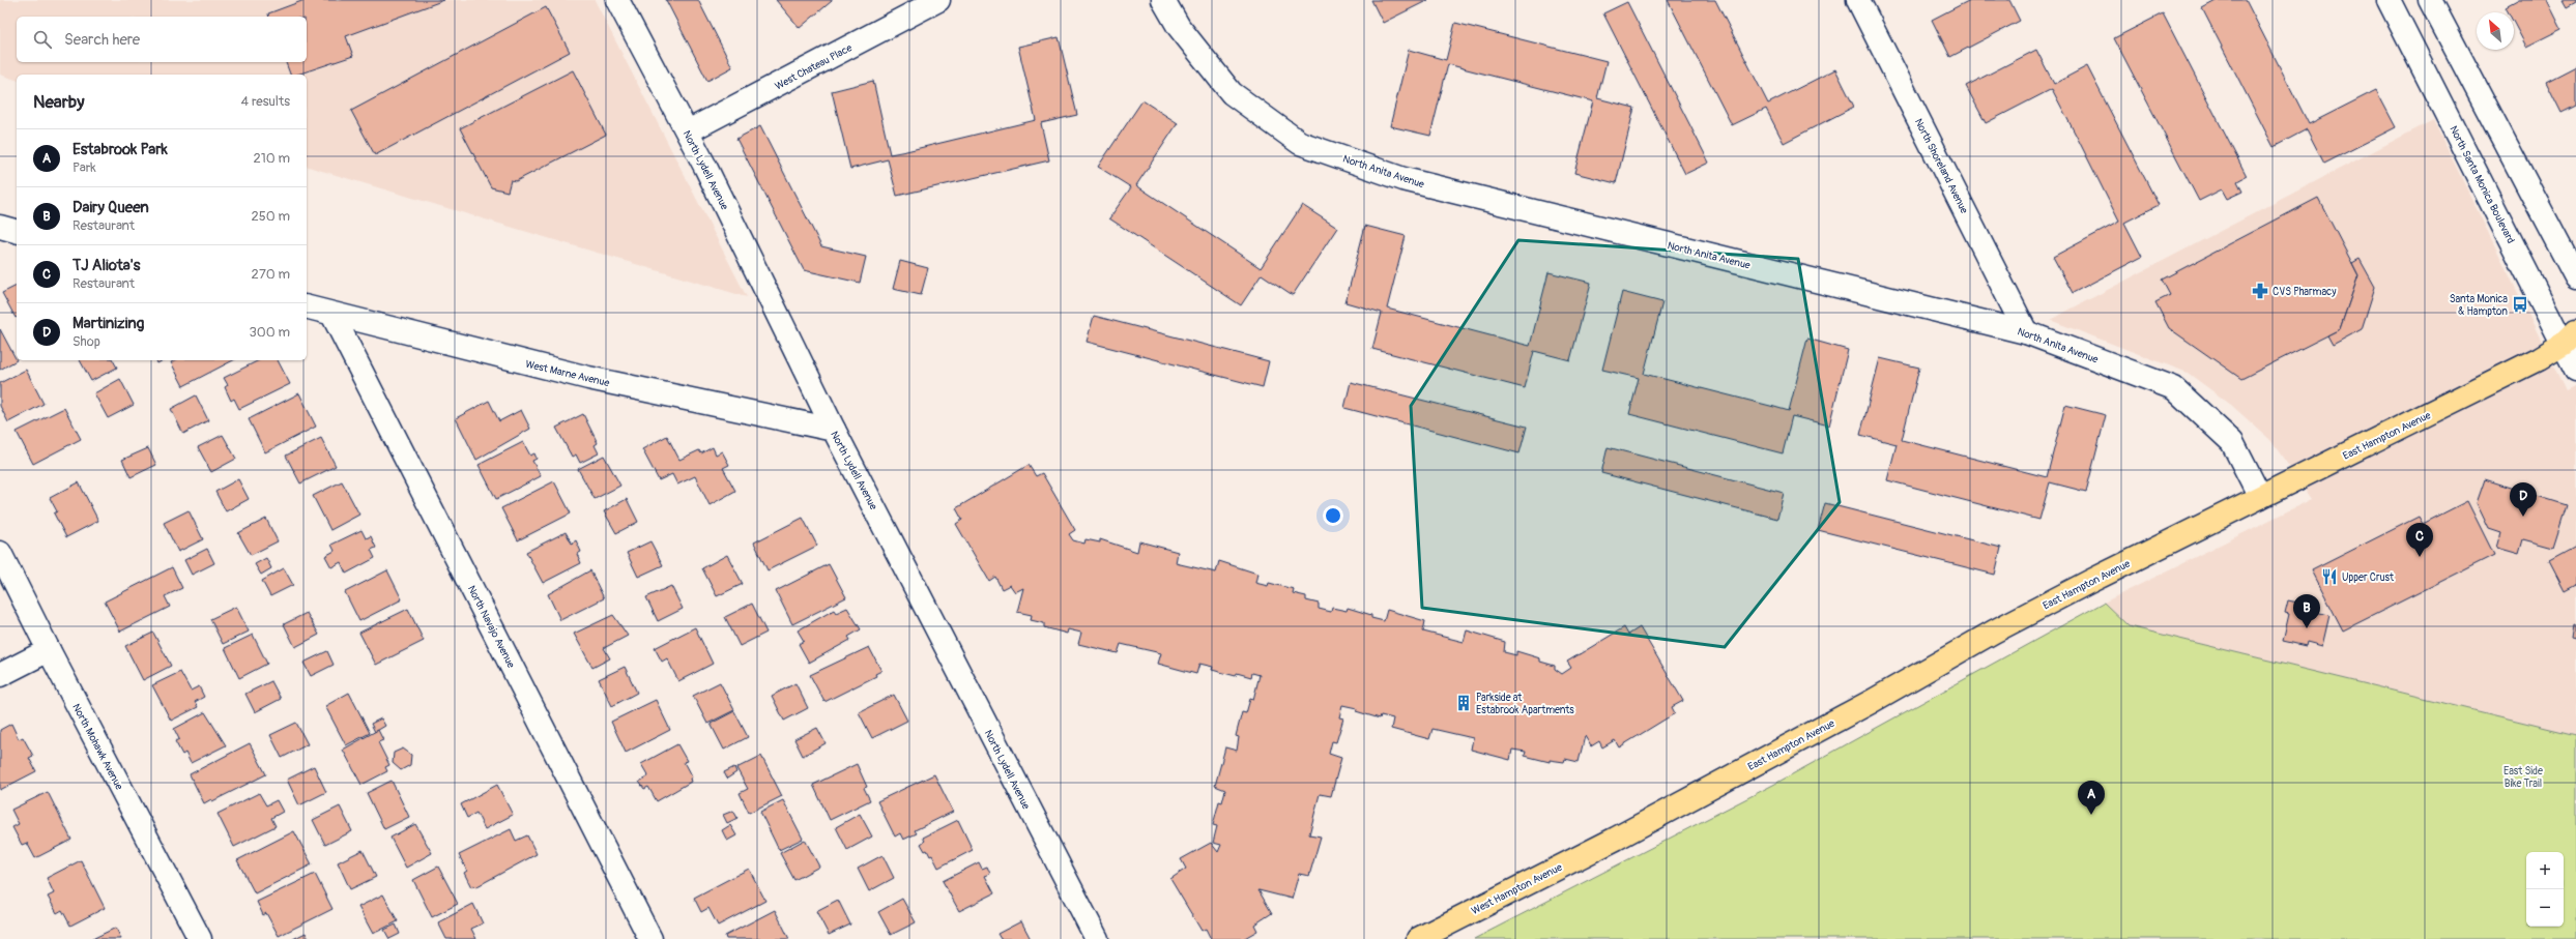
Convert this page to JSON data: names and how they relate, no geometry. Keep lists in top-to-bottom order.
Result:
{
  "streets": {
    "main road": ["East Hampton Avenue", "West Hampton Avenue"],
    "street": [
      "West Chateau Place",
      "North Shoreland Avenue",
      "North Lydell Avenue",
      "North Anita Avenue",
      "North Santa Monica Boulevard",
      "West Marne Avenue",
      "North Navajo Avenue",
      "North Mohawk Avenue"
    ]
  },
  "crossings": [
    ["West Chateau Place", "North Lydell Avenue"],
    ["North Shoreland Avenue", "North Anita Avenue"],
    ["North Lydell Avenue", "West Marne Avenue"],
    ["North Anita Avenue", "East Hampton Avenue"],
    ["North Santa Monica Boulevard", "East Hampton Avenue"],
    ["West Marne Avenue", "North Navajo Avenue"],
    ["East Hampton Avenue", "West Hampton Avenue"]
  ],
  "parks": ["East Side Bike Trail"],
  "places": {
    "pharmacy": ["CVS Pharmacy"],
    "bus stop": ["Santa Monica & Hampton"],
    "restaurant": ["Upper Crust"],
    "building": ["Parkside at Estabrook Apartments"]
  },
  "north": "top left",
  "page": {
    "search": "Search here",
    "heading": ["Nearby", "4 results"],
    "list": [
      {
        "mark": "A",
        "name": "Estabrook Park",
        "note": "Park",
        "value": "210 m"
      },
      {
        "mark": "B",
        "name": "Dairy Queen",
        "note": "Restaurant",
        "value": "250 m"
      },
      {
        "mark": "C",
        "name": "TJ Aliota's",
        "note": "Restaurant",
        "value": "270 m"
      },
      {
        "mark": "D",
        "name": "Martinizing",
        "note": "Shop",
        "value": "300 m"
      }
    ],
    "pins": [
      "D",
      "C",
      "B",
      "A"
    ],
    "map_buttons": ["+", "−"]
  }
}
